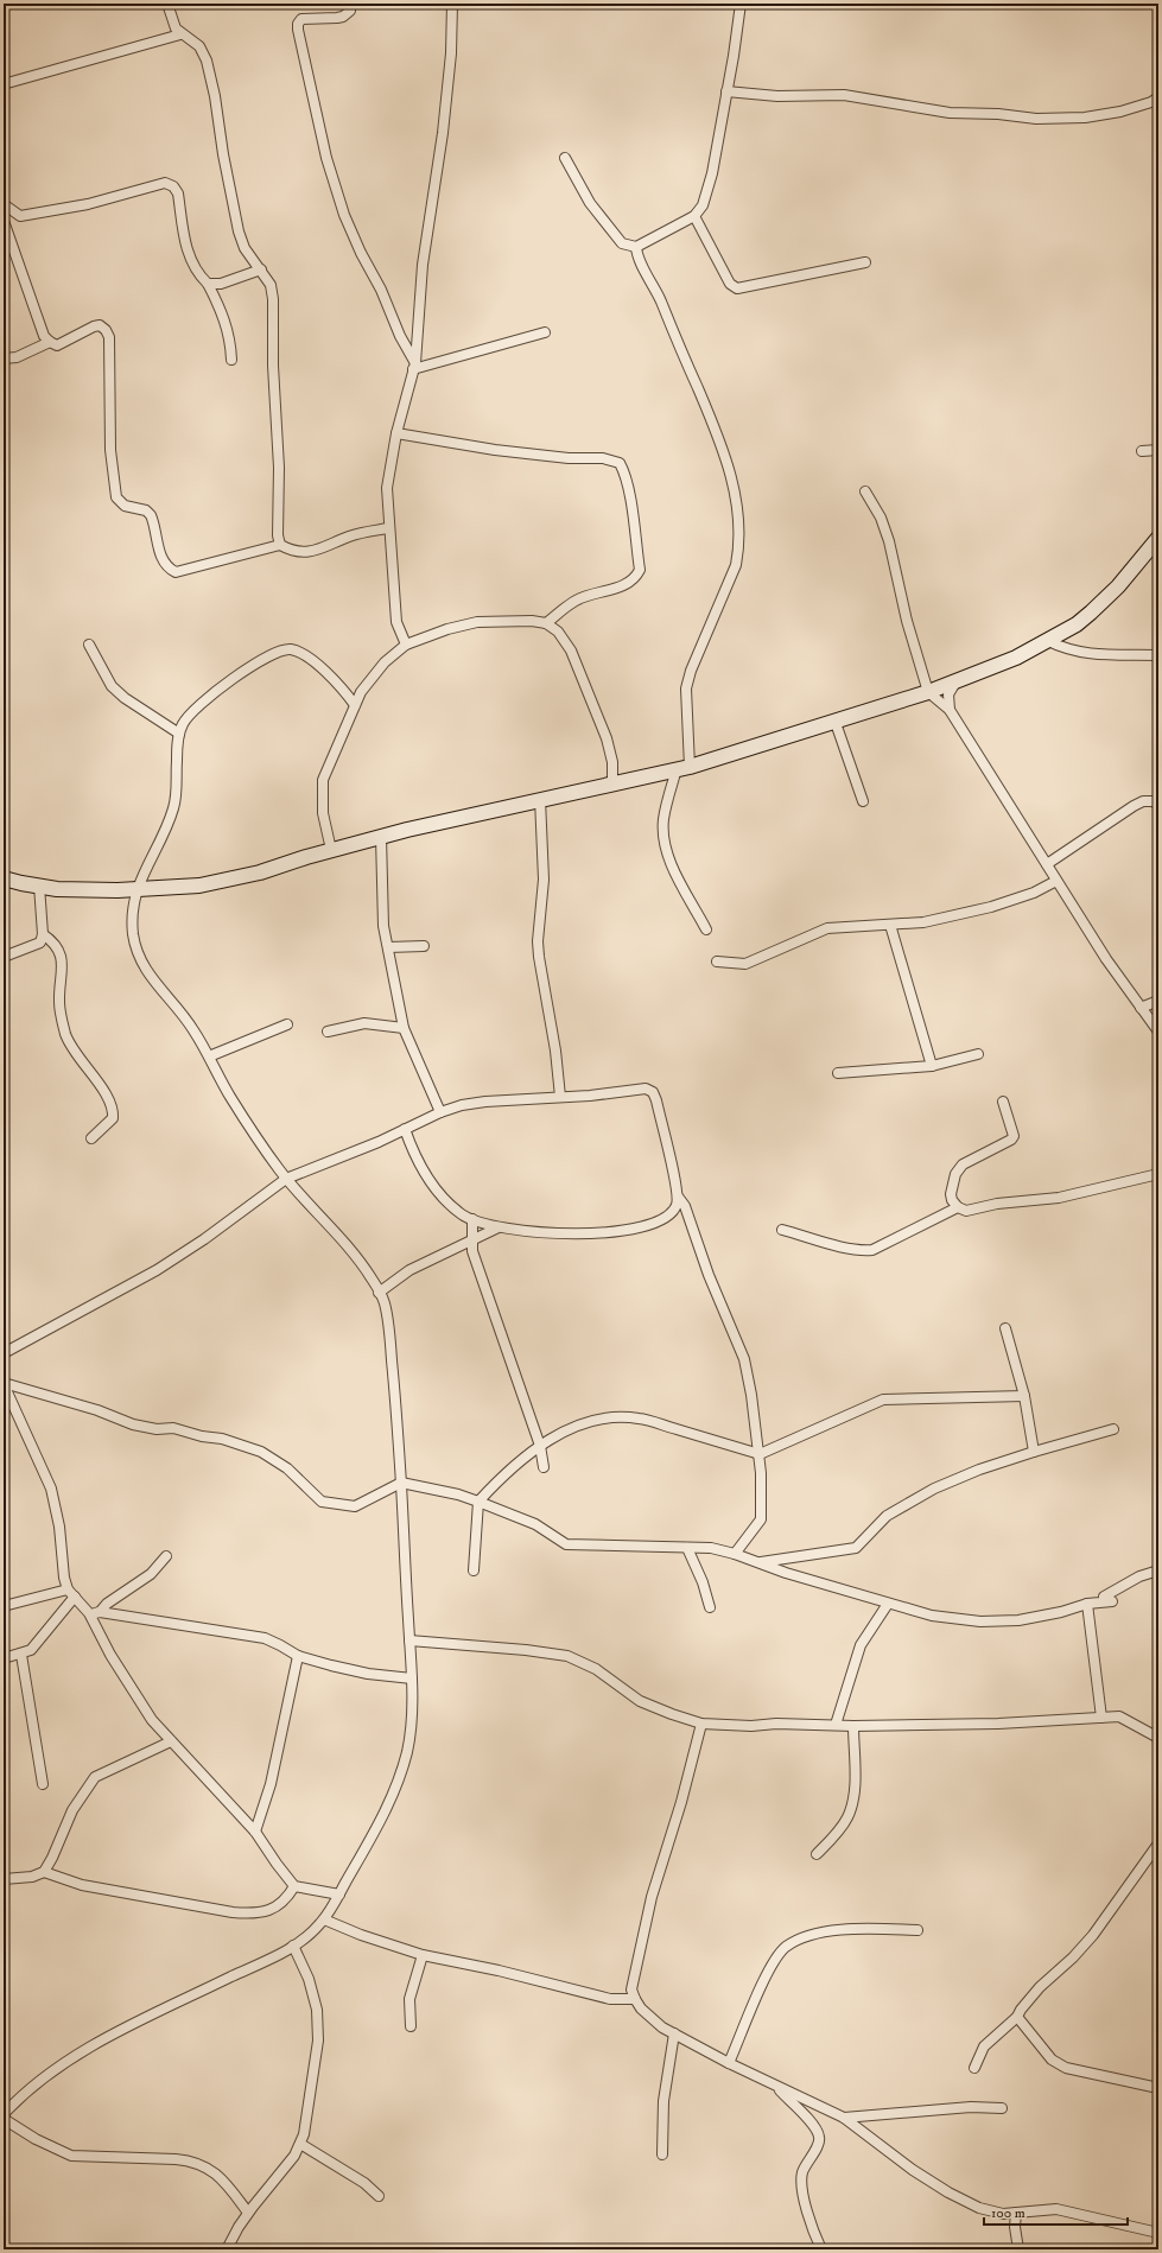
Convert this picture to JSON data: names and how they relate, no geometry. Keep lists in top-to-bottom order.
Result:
{
  "scale_bar": "100 m"
}
